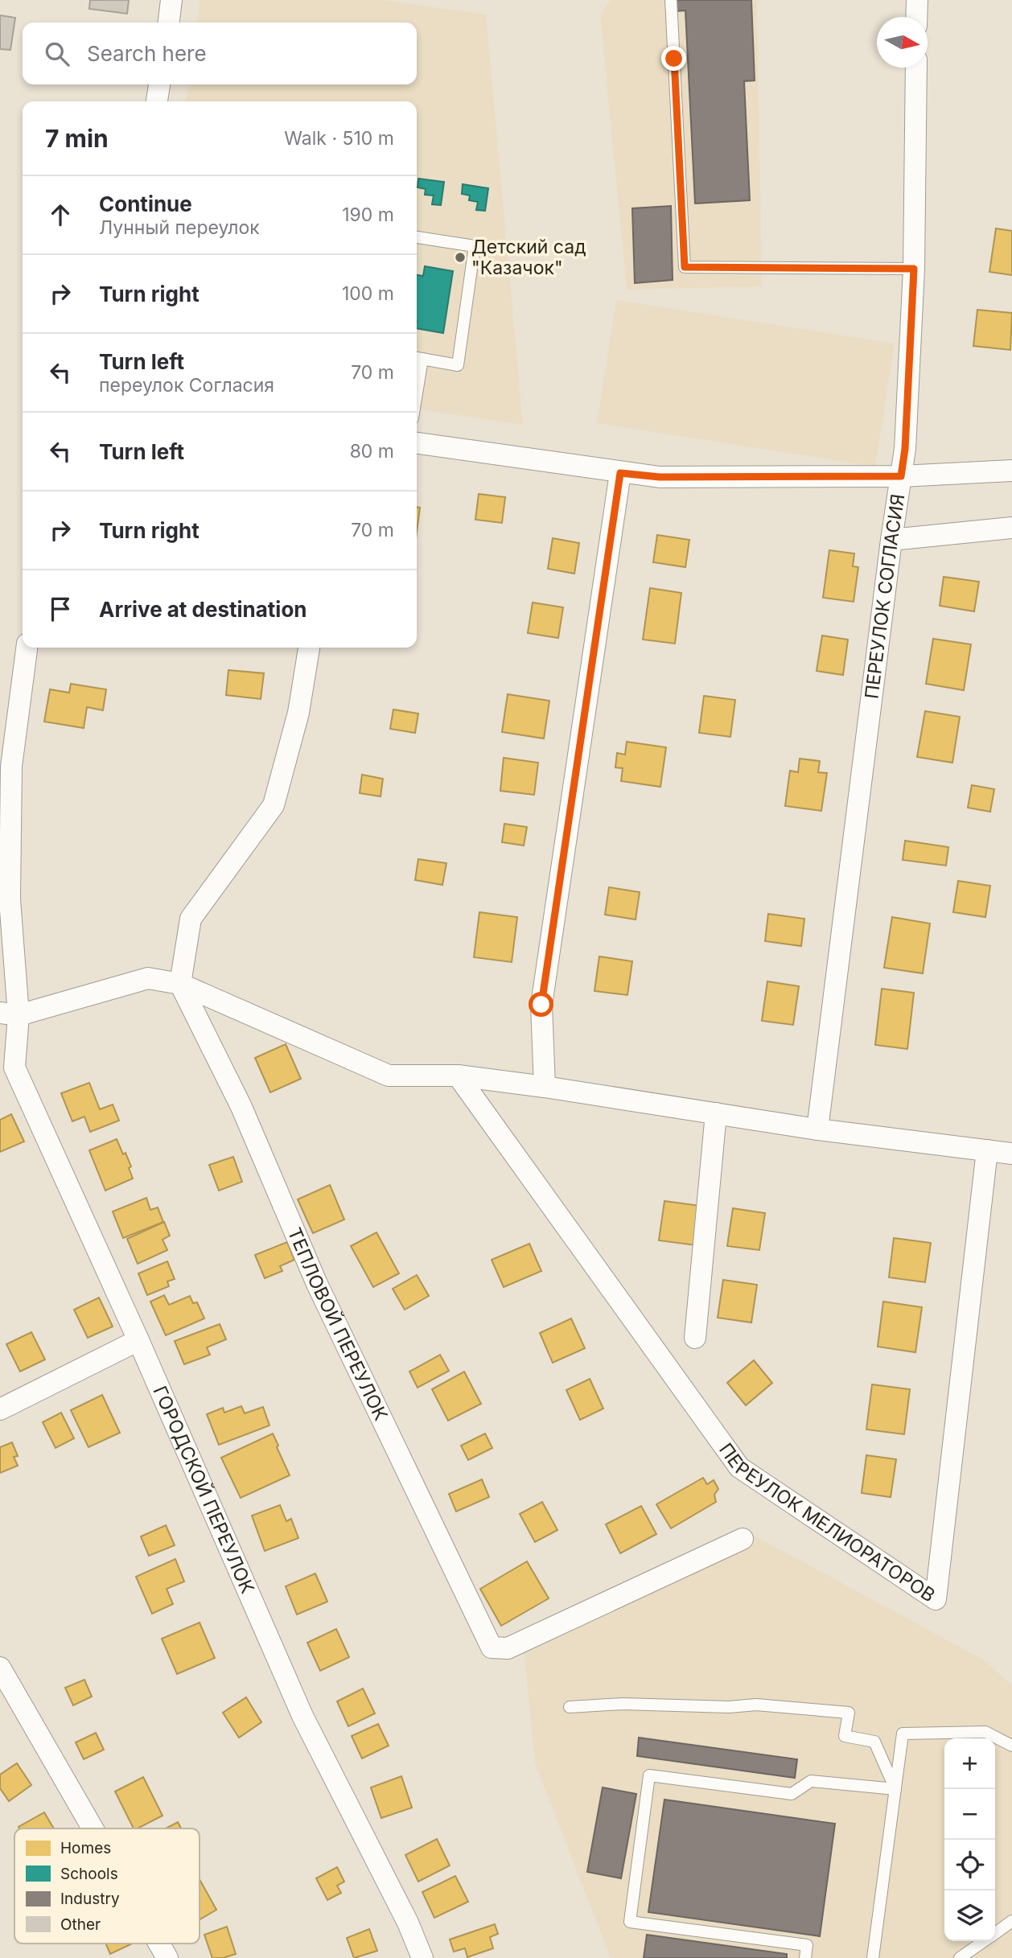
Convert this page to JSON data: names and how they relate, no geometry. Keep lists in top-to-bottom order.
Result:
{
  "streets": {
    "street": [
      "ПЕРЕУЛОК СОГЛАСИЯ",
      "ТЕПЛОВОЙ ПЕРЕУЛОК",
      "ГОРОДСКОЙ ПЕРЕУЛОК",
      "ПЕРЕУЛОК МЕЛИОРАТОРОВ"
    ]
  },
  "places": ["Детский сад \"Казачок\""],
  "legend": [
    "Homes",
    "Schools",
    "Industry",
    "Other"
  ],
  "north": "right",
  "page": {
    "search": "Search here",
    "heading": ["7 min", "Walk · 510 m"],
    "list": [
      ["Continue", "Лунный переулок", "190 m"],
      ["Turn right", "100 m"],
      ["Turn left", "переулок Согласия", "70 m"],
      ["Turn left", "80 m"],
      ["Turn right", "70 m"],
      "Arrive at destination"
    ],
    "map_buttons": ["+", "−"]
  }
}
